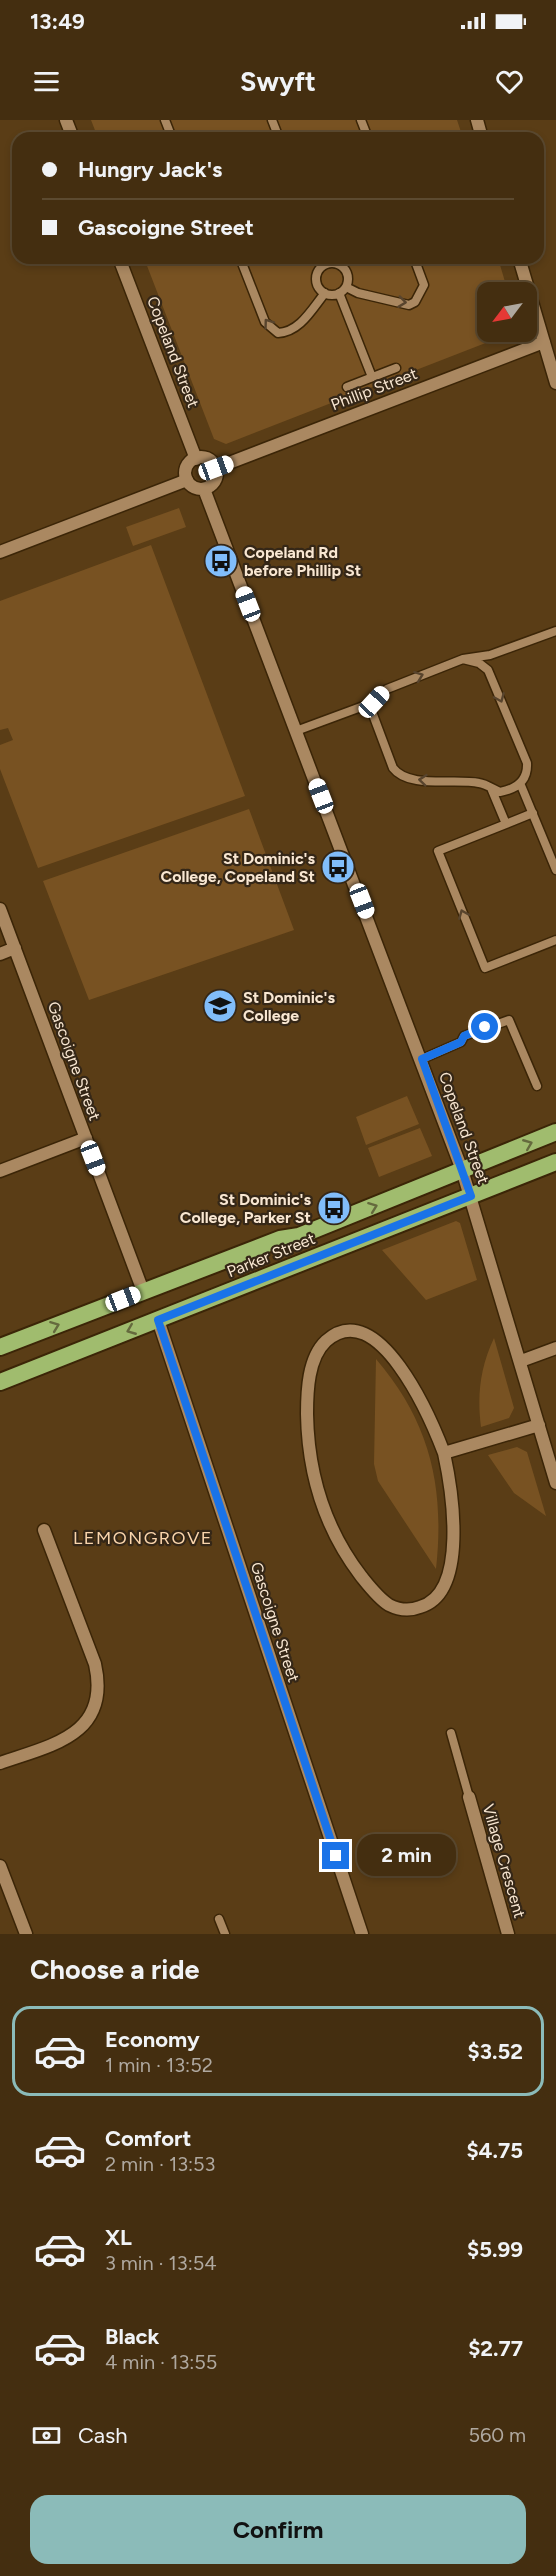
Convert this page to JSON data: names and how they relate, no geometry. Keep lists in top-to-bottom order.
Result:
{
  "streets": {
    "highway": ["Parker Street"],
    "street": [
      "Copeland Street",
      "Phillip Street",
      "Gascoigne Street",
      "Village Crescent"
    ]
  },
  "crossings": [
    ["Copeland Street", "Phillip Street"],
    ["Copeland Street", "Parker Street"],
    ["Gascoigne Street", "Parker Street"]
  ],
  "districts": ["LEMONGROVE"],
  "places": {
    "bus stop": ["Copeland Rd before Phillip St", "St Dominic's College, Copeland St", "St Dominic's College, Parker St"],
    "school or university": ["St Dominic's College"]
  },
  "north": "bottom left",
  "page": {
    "status": "13:49",
    "header": "Swyft",
    "banner": ["Hungry Jack's", "Gascoigne Street"],
    "bubble": "2 min",
    "heading": "Choose a ride",
    "list": [
      {
        "name": "Economy",
        "note": "1 min · 13:52",
        "value": "$3.52"
      },
      {
        "name": "Comfort",
        "note": "2 min · 13:53",
        "value": "$4.75"
      },
      {
        "name": "XL",
        "note": "3 min · 13:54",
        "value": "$5.99"
      },
      {
        "name": "Black",
        "note": "4 min · 13:55",
        "value": "$2.77"
      }
    ],
    "pay": ["Cash", "560 m"],
    "buttons": "Confirm"
  }
}
